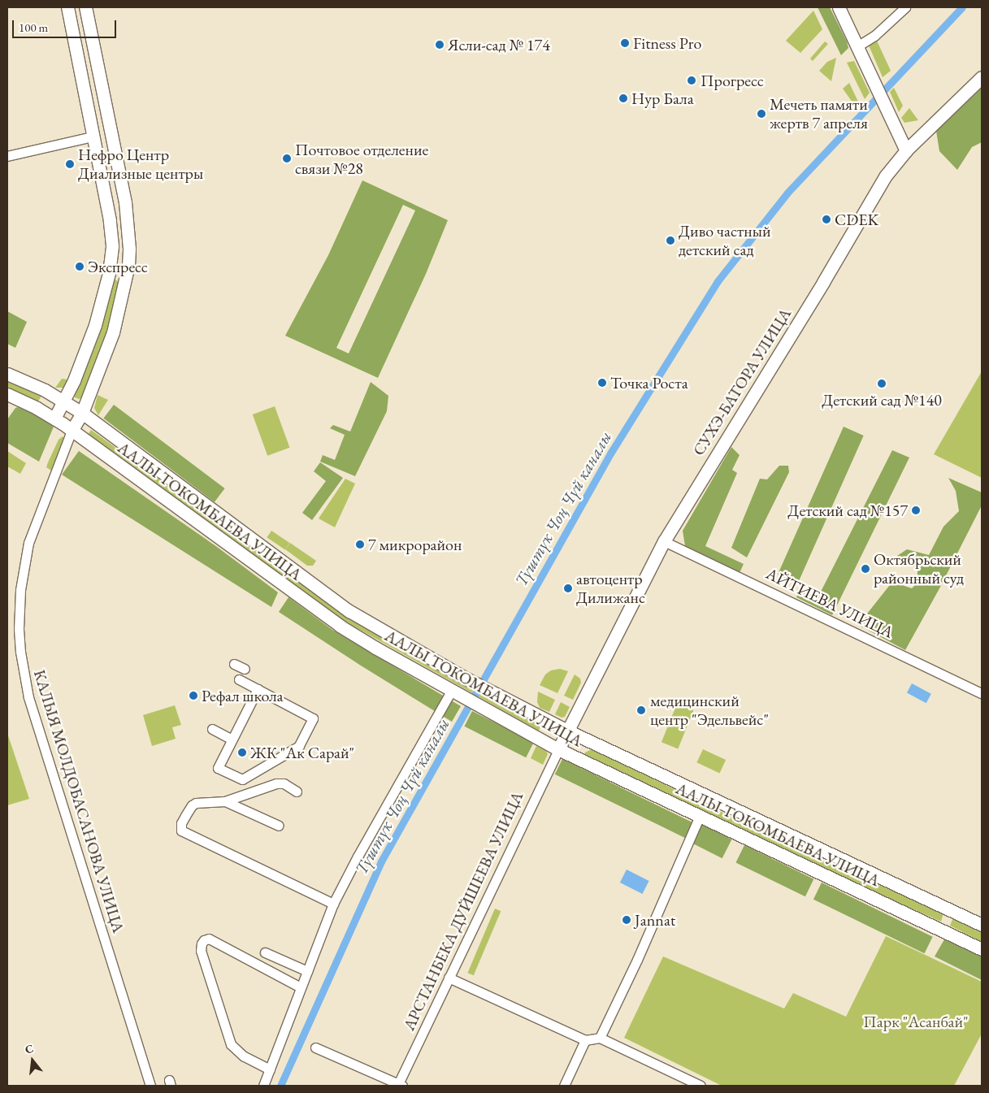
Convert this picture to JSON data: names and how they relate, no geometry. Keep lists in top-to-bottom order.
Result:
{
  "streets": {
    "main road": ["СУХЭ-БАТОРА УЛИЦА", "ААЛЫ ТОКОМБАЕВА УЛИЦА"],
    "street": ["АЙТИЕВА УЛИЦА", "КАЛЫЯ МОЛДОБАСАНОВА УЛИЦА", "АРСТАНБЕКА ДУЙШЕЕВА УЛИЦА"]
  },
  "crossings": [
    ["СУХЭ-БАТОРА УЛИЦА", "ААЛЫ ТОКОМБАЕВА УЛИЦА"],
    ["СУХЭ-БАТОРА УЛИЦА", "АЙТИЕВА УЛИЦА"],
    ["СУХЭ-БАТОРА УЛИЦА", "АРСТАНБЕКА ДУЙШЕЕВА УЛИЦА"],
    ["ААЛЫ ТОКОМБАЕВА УЛИЦА", "КАЛЫЯ МОЛДОБАСАНОВА УЛИЦА"],
    ["ААЛЫ ТОКОМБАЕВА УЛИЦА", "АРСТАНБЕКА ДУЙШЕЕВА УЛИЦА"]
  ],
  "water": ["Түштүк Чоң Чүй каналы"],
  "parks": ["Парк \"Асанбай\""],
  "places": [
    "Fitness Pro",
    "Ясли-сад № 174",
    "Прогресс",
    "Нур Бала",
    "Мечеть памяти жертв 7 апреля",
    "Почтовое отделение связи №28",
    "Нефро Центр Диализные центры",
    "CDEK",
    "Диво частный детский сад",
    "Экспресс",
    "Точка Роста",
    "Детский сад №140",
    "Детский сад №157",
    "7 микрорайон",
    "Октябрьский районный суд",
    "автоцентр Дилижанс",
    "Рефал школа",
    "медицинский центр \"Эдельвейс\"",
    "ЖК \"Ак Сарай\"",
    "Jannat"
  ],
  "scale_bar": "100 m",
  "north": "top"
}
